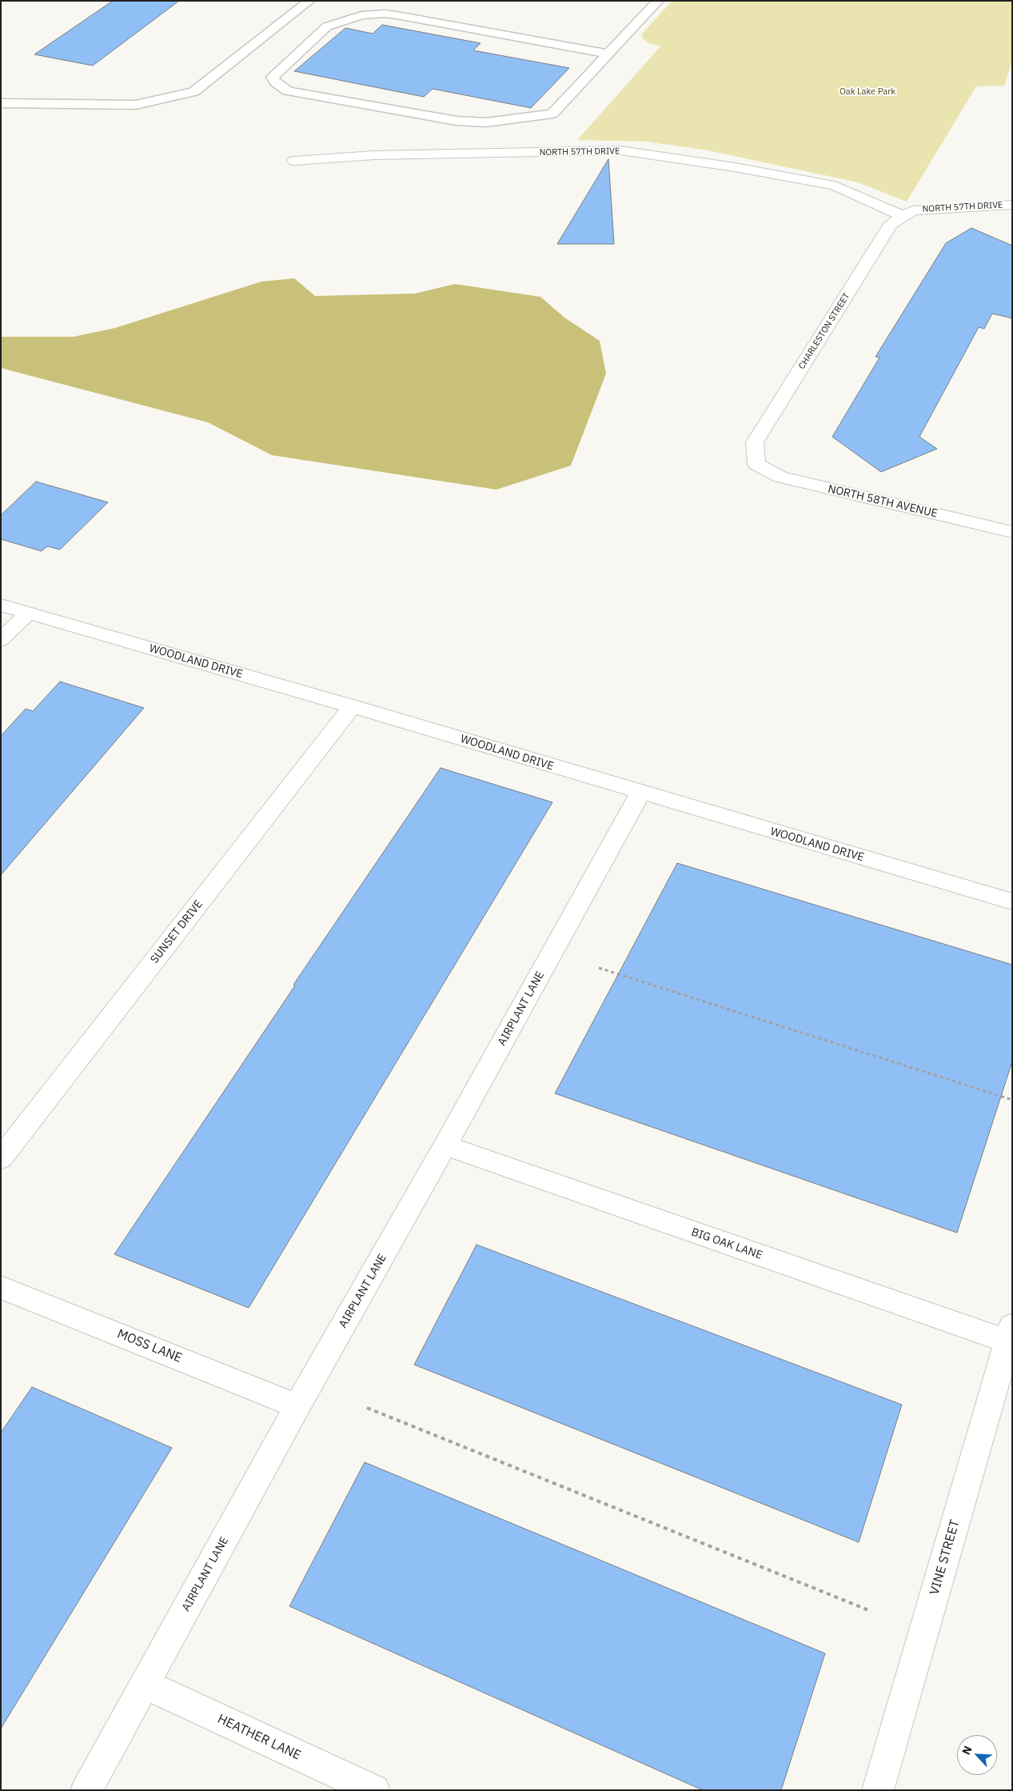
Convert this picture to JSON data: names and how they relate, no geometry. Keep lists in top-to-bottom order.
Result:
{
  "streets": {
    "street": [
      "NORTH 57TH DRIVE",
      "CHARLESTON STREET",
      "NORTH 58TH AVENUE",
      "WOODLAND DRIVE",
      "SUNSET DRIVE",
      "AIRPLANT LANE",
      "BIG OAK LANE",
      "MOSS LANE",
      "VINE STREET",
      "HEATHER LANE"
    ]
  },
  "crossings": [
    ["NORTH 57TH DRIVE", "CHARLESTON STREET"],
    ["CHARLESTON STREET", "NORTH 58TH AVENUE"],
    ["WOODLAND DRIVE", "SUNSET DRIVE"],
    ["WOODLAND DRIVE", "AIRPLANT LANE"],
    ["AIRPLANT LANE", "BIG OAK LANE"],
    ["AIRPLANT LANE", "MOSS LANE"],
    ["AIRPLANT LANE", "HEATHER LANE"],
    ["BIG OAK LANE", "VINE STREET"]
  ],
  "parks": ["Oak Lake Park"],
  "north": "top left"
}
